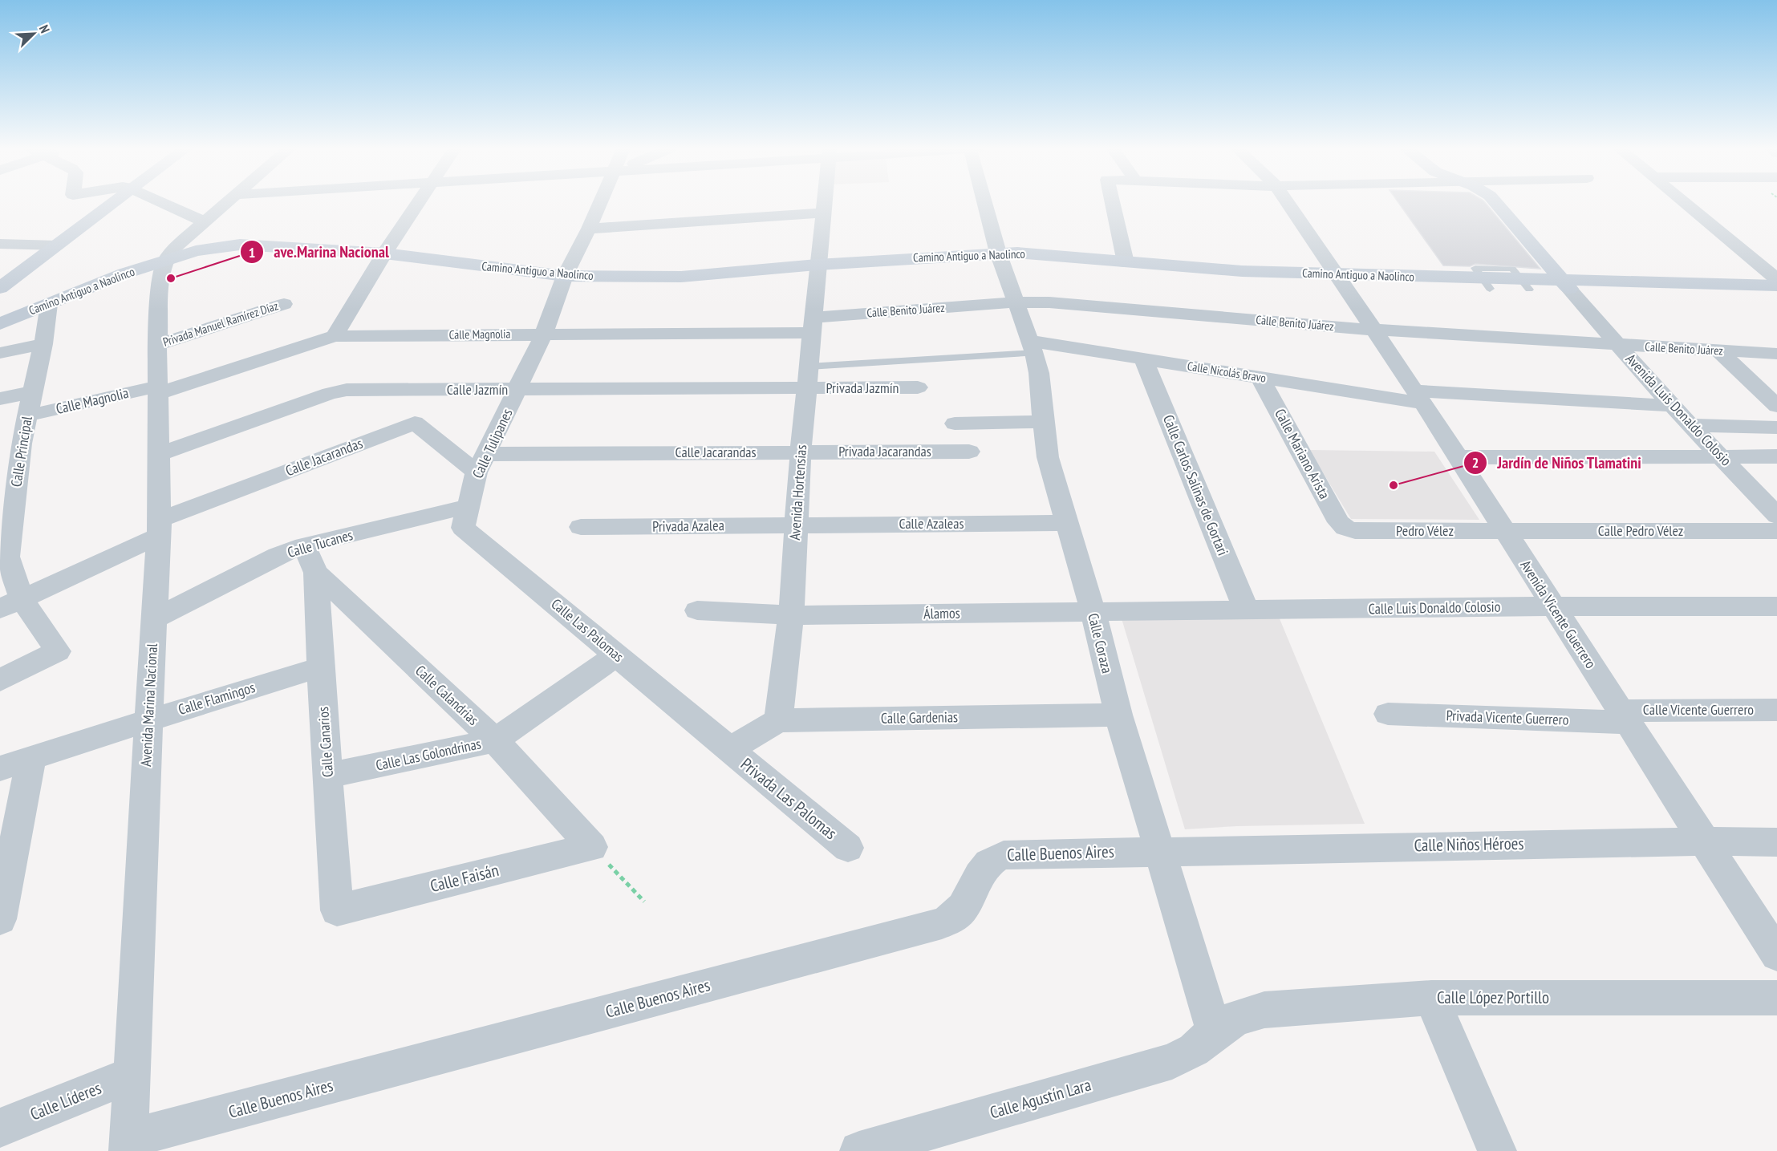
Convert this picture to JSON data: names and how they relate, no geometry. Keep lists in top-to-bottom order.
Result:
{
  "streets": {
    "main road": ["Camino Antiguo a Naolinco"],
    "street": [
      "Calle Benito Juárez",
      "Privada Manuel Ramírez Díaz",
      "Calle Magnolia",
      "Calle Nicolás Bravo",
      "Privada Jazmín",
      "Calle Jazmín",
      "Avenida Luis Donaldo Colosio",
      "Calle Tulipanes",
      "Calle Principal",
      "Privada Jacarandas",
      "Calle Jacarandas",
      "Calle Mariano Arista",
      "Calle Carlos Salinas de Gortari",
      "Avenida Hortensias",
      "Calle Azaleas",
      "Privada Azalea",
      "Pedro Vélez",
      "Calle Pedro Vélez",
      "Calle Tucanes",
      "Calle Luis Donaldo Colosio",
      "Álamos",
      "Avenida Vicente Guerrero",
      "Calle Las Palomas",
      "Calle Coraza",
      "Calle Calandrias",
      "Calle Flamingos",
      "Avenida Marina Nacional",
      "Calle Vicente Guerrero",
      "Calle Gardenias",
      "Privada Vicente Guerrero",
      "Calle Canarios",
      "Calle Las Golondrinas",
      "Privada Las Palomas",
      "Calle Niños Héroes",
      "Calle Buenos Aires",
      "Calle Faisán",
      "Calle López Portillo",
      "Calle Agustín Lara",
      "Calle Líderes"
    ]
  },
  "crossings": [
    ["Camino Antiguo a Naolinco", "Avenida Luis Donaldo Colosio"],
    ["Camino Antiguo a Naolinco", "Calle Tulipanes"],
    ["Camino Antiguo a Naolinco", "Calle Principal"],
    ["Camino Antiguo a Naolinco", "Avenida Hortensias"],
    ["Camino Antiguo a Naolinco", "Avenida Vicente Guerrero"],
    ["Camino Antiguo a Naolinco", "Calle Coraza"],
    ["Camino Antiguo a Naolinco", "Avenida Marina Nacional"],
    ["Calle Benito Juárez", "Calle Magnolia"],
    ["Calle Benito Juárez", "Avenida Luis Donaldo Colosio"],
    ["Calle Benito Juárez", "Avenida Hortensias"],
    ["Calle Benito Juárez", "Avenida Vicente Guerrero"],
    ["Calle Benito Juárez", "Calle Coraza"],
    ["Privada Manuel Ramírez Díaz", "Avenida Marina Nacional"],
    ["Calle Magnolia", "Calle Tulipanes"],
    ["Calle Magnolia", "Calle Principal"],
    ["Calle Magnolia", "Avenida Hortensias"],
    ["Calle Magnolia", "Avenida Marina Nacional"],
    ["Calle Nicolás Bravo", "Privada Jazmín"],
    ["Calle Nicolás Bravo", "Calle Jazmín"],
    ["Calle Nicolás Bravo", "Avenida Luis Donaldo Colosio"],
    ["Calle Nicolás Bravo", "Calle Mariano Arista"],
    ["Calle Nicolás Bravo", "Calle Carlos Salinas de Gortari"],
    ["Calle Nicolás Bravo", "Avenida Hortensias"],
    ["Calle Nicolás Bravo", "Avenida Vicente Guerrero"],
    ["Calle Nicolás Bravo", "Calle Coraza"],
    ["Privada Jazmín", "Calle Jazmín"],
    ["Privada Jazmín", "Avenida Hortensias"],
    ["Calle Jazmín", "Calle Tulipanes"],
    ["Calle Jazmín", "Avenida Hortensias"],
    ["Calle Jazmín", "Avenida Marina Nacional"],
    ["Calle Tulipanes", "Calle Jacarandas"],
    ["Calle Tulipanes", "Calle Tucanes"],
    ["Calle Tulipanes", "Calle Las Palomas"],
    ["Calle Principal", "Calle Jacarandas"],
    ["Privada Jacarandas", "Calle Jacarandas"],
    ["Privada Jacarandas", "Avenida Hortensias"],
    ["Calle Jacarandas", "Avenida Hortensias"],
    ["Calle Jacarandas", "Avenida Marina Nacional"],
    ["Calle Mariano Arista", "Pedro Vélez"],
    ["Calle Carlos Salinas de Gortari", "Calle Luis Donaldo Colosio"],
    ["Avenida Hortensias", "Calle Azaleas"],
    ["Avenida Hortensias", "Privada Azalea"],
    ["Avenida Hortensias", "Álamos"],
    ["Avenida Hortensias", "Calle Gardenias"],
    ["Calle Azaleas", "Privada Azalea"],
    ["Calle Azaleas", "Calle Coraza"],
    ["Pedro Vélez", "Calle Pedro Vélez"],
    ["Pedro Vélez", "Avenida Vicente Guerrero"],
    ["Calle Pedro Vélez", "Avenida Vicente Guerrero"],
    ["Calle Tucanes", "Calle Las Palomas"],
    ["Calle Tucanes", "Calle Calandrias"],
    ["Calle Tucanes", "Avenida Marina Nacional"],
    ["Calle Luis Donaldo Colosio", "Álamos"],
    ["Calle Luis Donaldo Colosio", "Avenida Vicente Guerrero"],
    ["Calle Luis Donaldo Colosio", "Calle Coraza"],
    ["Álamos", "Calle Coraza"],
    ["Avenida Vicente Guerrero", "Calle Vicente Guerrero"],
    ["Avenida Vicente Guerrero", "Privada Vicente Guerrero"],
    ["Avenida Vicente Guerrero", "Calle Niños Héroes"],
    ["Calle Las Palomas", "Calle Gardenias"],
    ["Calle Las Palomas", "Calle Las Golondrinas"],
    ["Calle Las Palomas", "Privada Las Palomas"],
    ["Calle Coraza", "Calle Gardenias"],
    ["Calle Coraza", "Calle Niños Héroes"],
    ["Calle Coraza", "Calle Buenos Aires"],
    ["Calle Coraza", "Calle López Portillo"],
    ["Calle Coraza", "Calle Agustín Lara"],
    ["Calle Calandrias", "Calle Canarios"],
    ["Calle Calandrias", "Calle Las Golondrinas"],
    ["Calle Calandrias", "Calle Faisán"],
    ["Calle Flamingos", "Avenida Marina Nacional"],
    ["Calle Flamingos", "Calle Canarios"],
    ["Avenida Marina Nacional", "Calle Buenos Aires"],
    ["Avenida Marina Nacional", "Calle Líderes"],
    ["Calle Vicente Guerrero", "Privada Vicente Guerrero"],
    ["Calle Gardenias", "Privada Las Palomas"],
    ["Calle Canarios", "Calle Las Golondrinas"],
    ["Calle Canarios", "Calle Faisán"],
    ["Calle Niños Héroes", "Calle Buenos Aires"],
    ["Calle López Portillo", "Calle Agustín Lara"]
  ],
  "places": ["ave.Marina Nacional", "Jardín de Niños Tlamatini"],
  "north": "top right"
}
